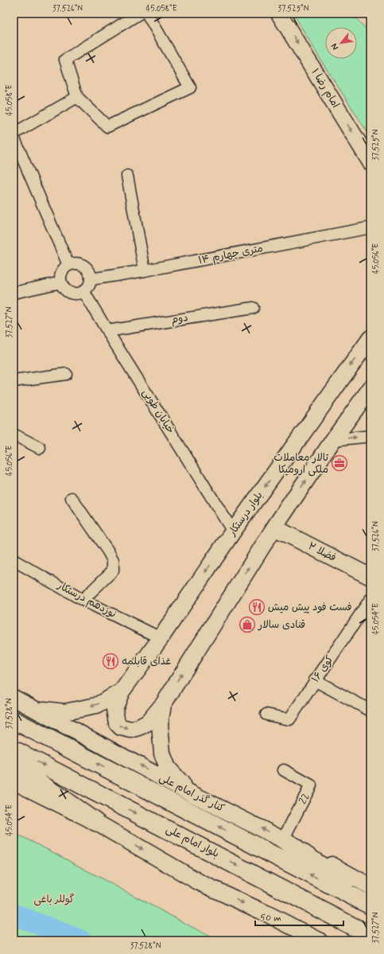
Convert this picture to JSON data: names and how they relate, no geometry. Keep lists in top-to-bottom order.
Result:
{
  "streets": {
    "highway": ["بلوار امام علی"],
    "main road": [
      "امام رضا ۱",
      "بلوار درستکار",
      "فضلا ۲",
      "کنار گذر امام علی"
    ],
    "street": [
      "۱۴ متری چهارم",
      "دوم",
      "خیابان طوبی",
      "نوزدهم درستکار",
      "کوی ۱۶",
      "22"
    ]
  },
  "crossings": [
    ["۱۴ متری چهارم", "خیابان طوبی"],
    ["دوم", "خیابان طوبی"],
    ["خیابان طوبی", "بلوار درستکار"],
    ["بلوار درستکار", "نوزدهم درستکار"],
    ["کنار گذر امام علی", "22"]
  ],
  "one_way": ["امام رضا ۱"],
  "parks": ["گوللر باغی"],
  "places": {
    "office": ["تالار معاملات ملکی ارومیکا"],
    "restaurant": ["فست فود پیش میش", "غذای قابلمه"],
    "shop": ["قنادی سالار"]
  },
  "scale_bar": "50 m",
  "north": "bottom left",
  "coordinates": [
    "37.526°N",
    "45.058°E",
    "37.525°N",
    "45.056°E",
    "37.527°N",
    "45.054°E",
    "37.528°N"
  ]
}
